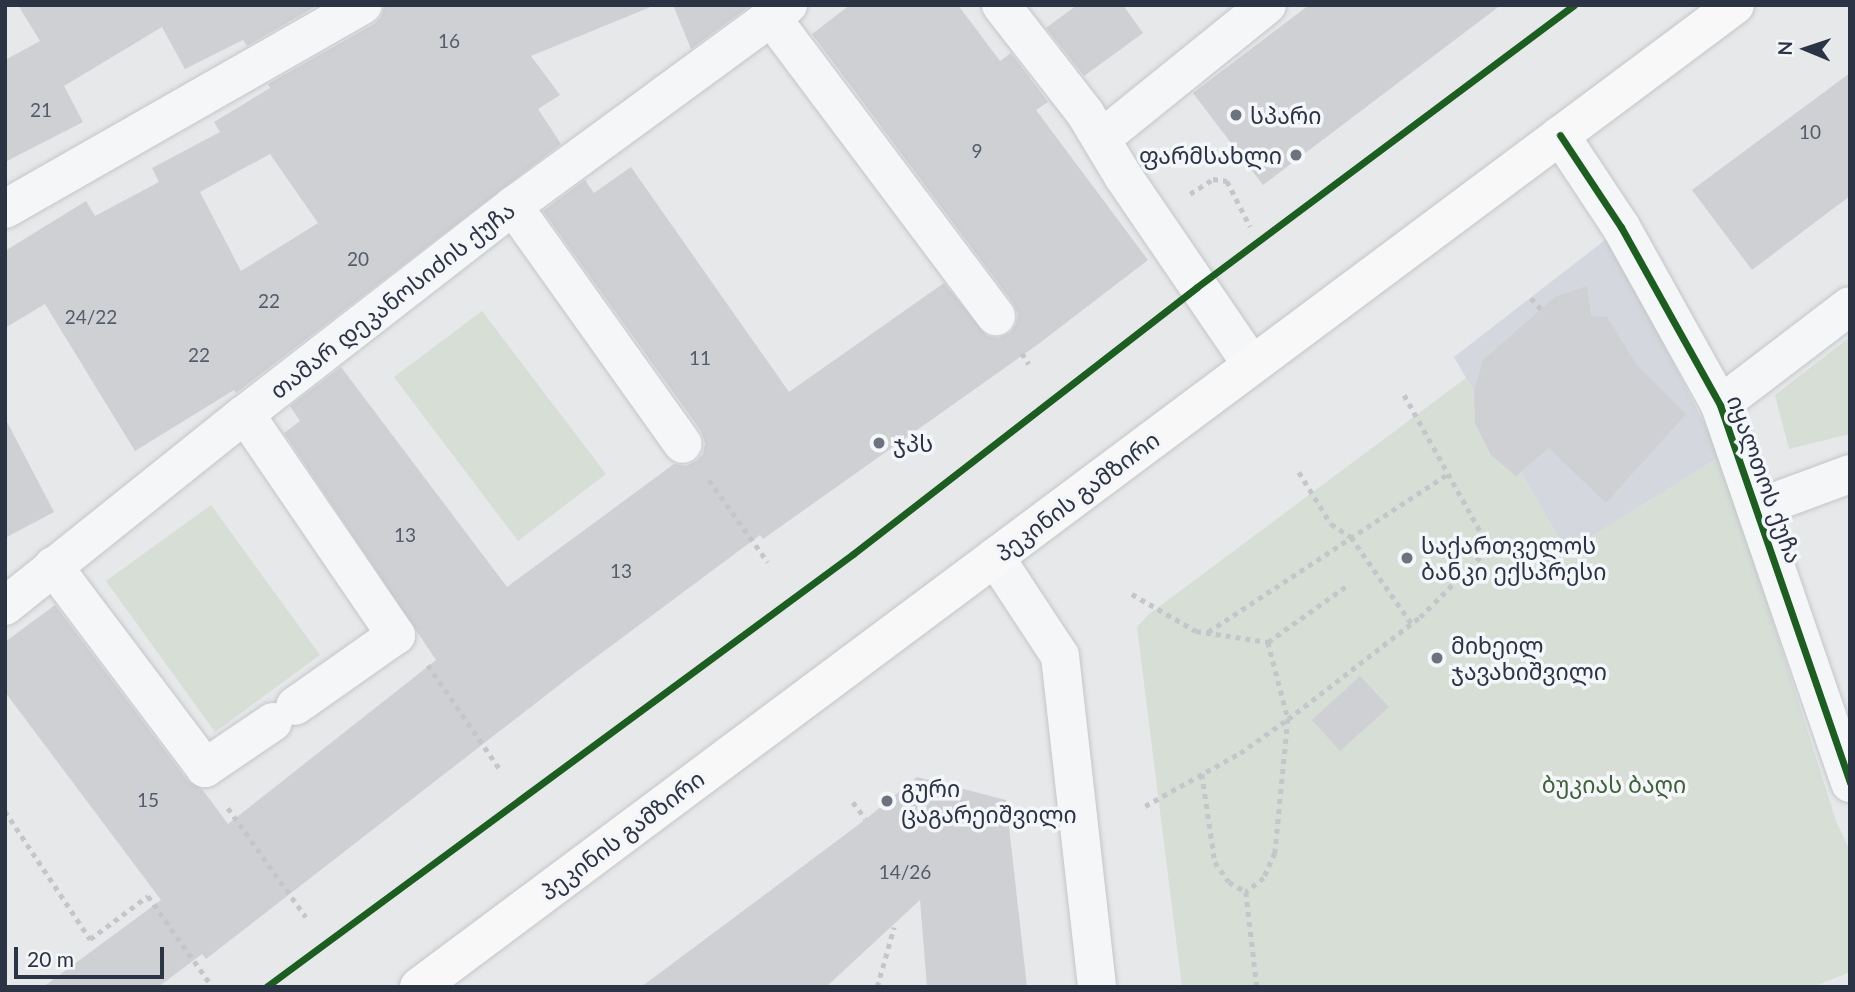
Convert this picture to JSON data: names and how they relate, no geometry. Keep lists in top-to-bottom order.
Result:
{
  "streets": {
    "main road": ["პეკინის გამზირი"],
    "street": ["თამარ დეკანოსიძის ქუჩა", "იყალთოს ქუჩა"]
  },
  "crossings": [
    ["იყალთოს ქუჩა", "პეკინის გამზირი"]
  ],
  "parks": ["ბუკიას ბაღი"],
  "places": [
    "სპარი",
    "ფარმსახლი",
    "ჯპს",
    "საქართველოს ბანკი ექსპრესი",
    "მიხეილ ჯავახიშვილი",
    "გური ცაგარეიშვილი"
  ],
  "house_numbers": [
    "16",
    "21",
    "10",
    "9",
    "20",
    "22",
    "24/22",
    "22",
    "11",
    "13",
    "13",
    "15",
    "14/26"
  ],
  "scale_bar": "20 m",
  "north": "left"
}
